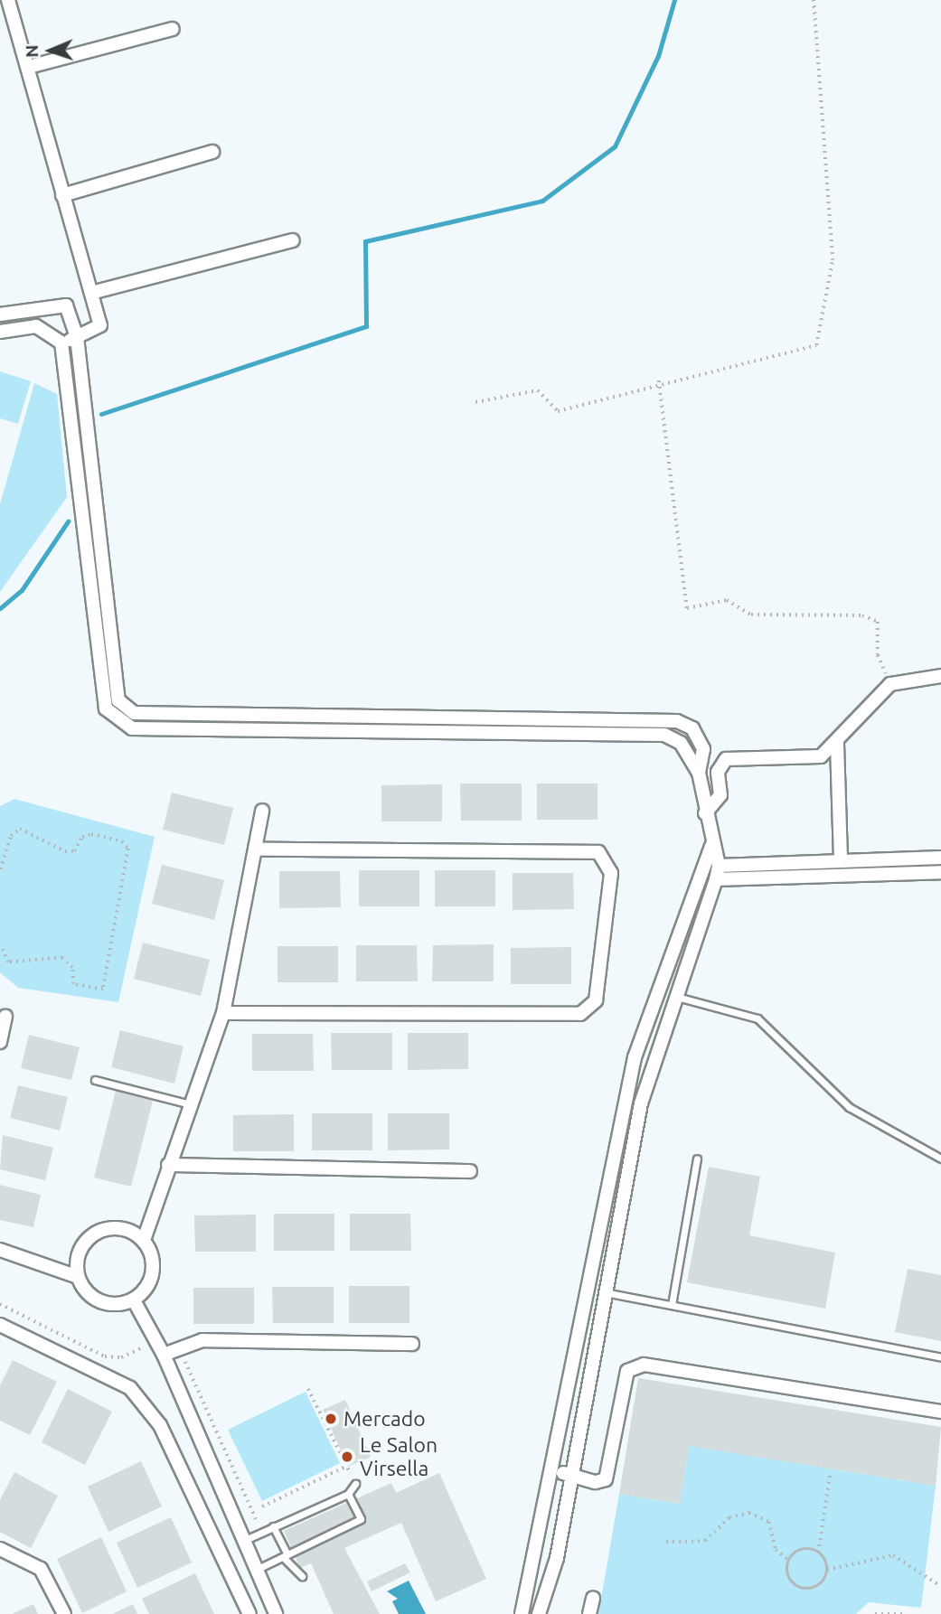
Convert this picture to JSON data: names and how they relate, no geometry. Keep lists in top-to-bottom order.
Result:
{
  "places": ["Mercado", "Le Salon Virsella"],
  "north": "left"
}
